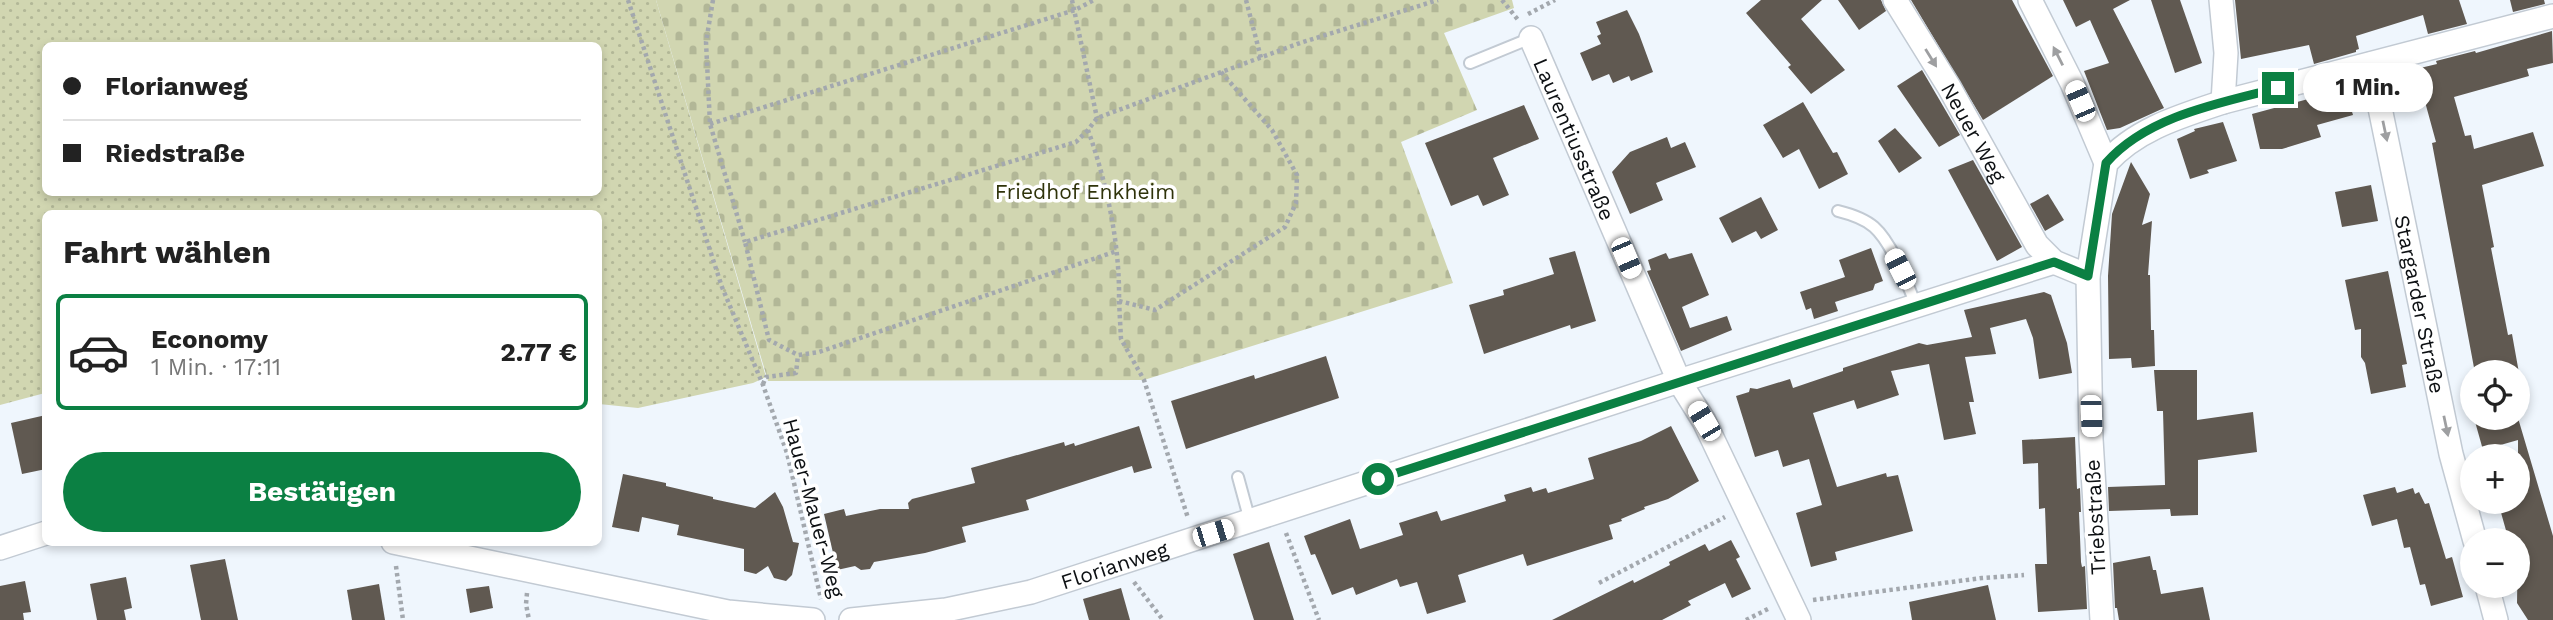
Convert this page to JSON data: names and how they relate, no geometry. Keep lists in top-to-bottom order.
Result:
{
  "streets": {
    "street": [
      "Neuer Weg",
      "Laurentiusstraße",
      "Stargarder Straße",
      "Triebstraße",
      "Florianweg"
    ],
    "path": ["Hauer-Mauer-Weg"]
  },
  "crossings": [
    ["Neuer Weg", "Florianweg"],
    ["Laurentiusstraße", "Florianweg"]
  ],
  "one_way": ["Stargarder Straße"],
  "parks": ["Friedhof Enkheim"],
  "page": {
    "banner": ["Florianweg", "Riedstraße"],
    "bubble": "1 Min.",
    "heading": "Fahrt wählen",
    "list": [
      {
        "name": "Economy",
        "note": "1 Min. · 17:11",
        "value": "2.77 €"
      }
    ],
    "map_buttons": ["+", "−"],
    "buttons": "Bestätigen"
  }
}
